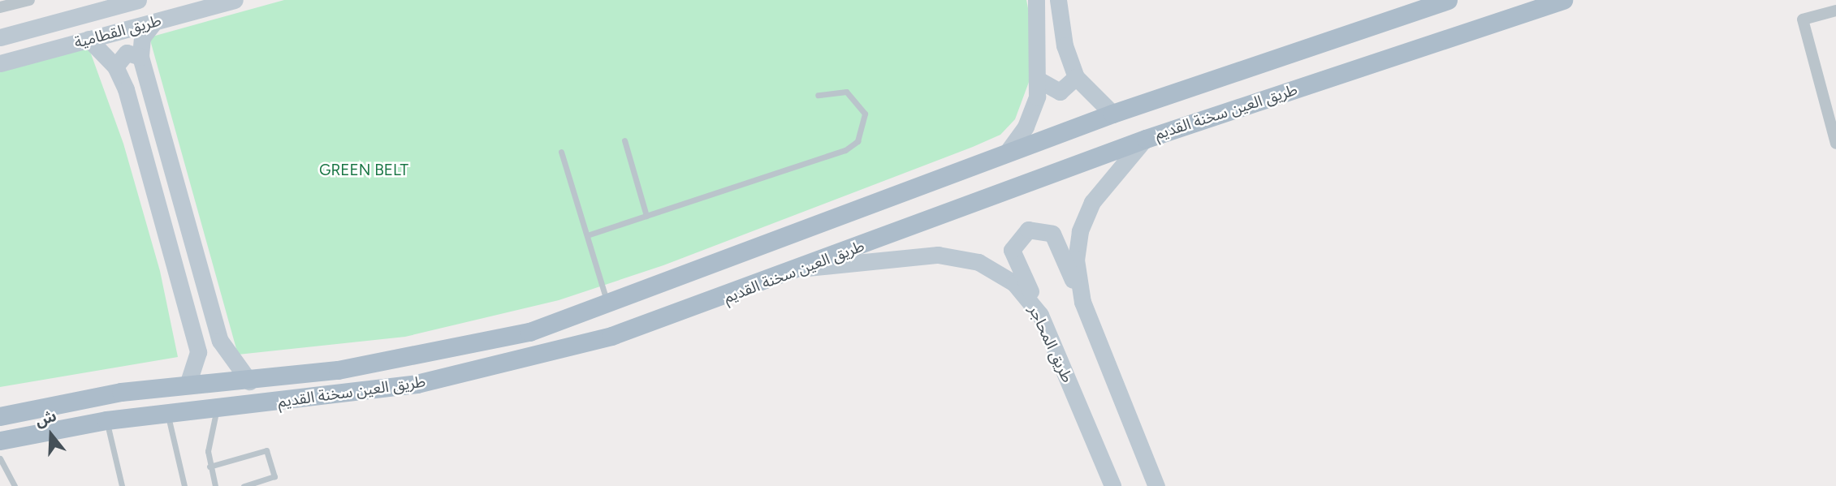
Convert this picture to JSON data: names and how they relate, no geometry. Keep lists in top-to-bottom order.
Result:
{
  "streets": {
    "main road": ["طريق العين سخنة القديم"],
    "street": ["طريق القطامية", "طريق المحاجر"]
  },
  "crossings": [
    ["طريق العين سخنة القديم", "طريق المحاجر"]
  ],
  "parks": ["GREEN BELT"],
  "north": "top"
}
